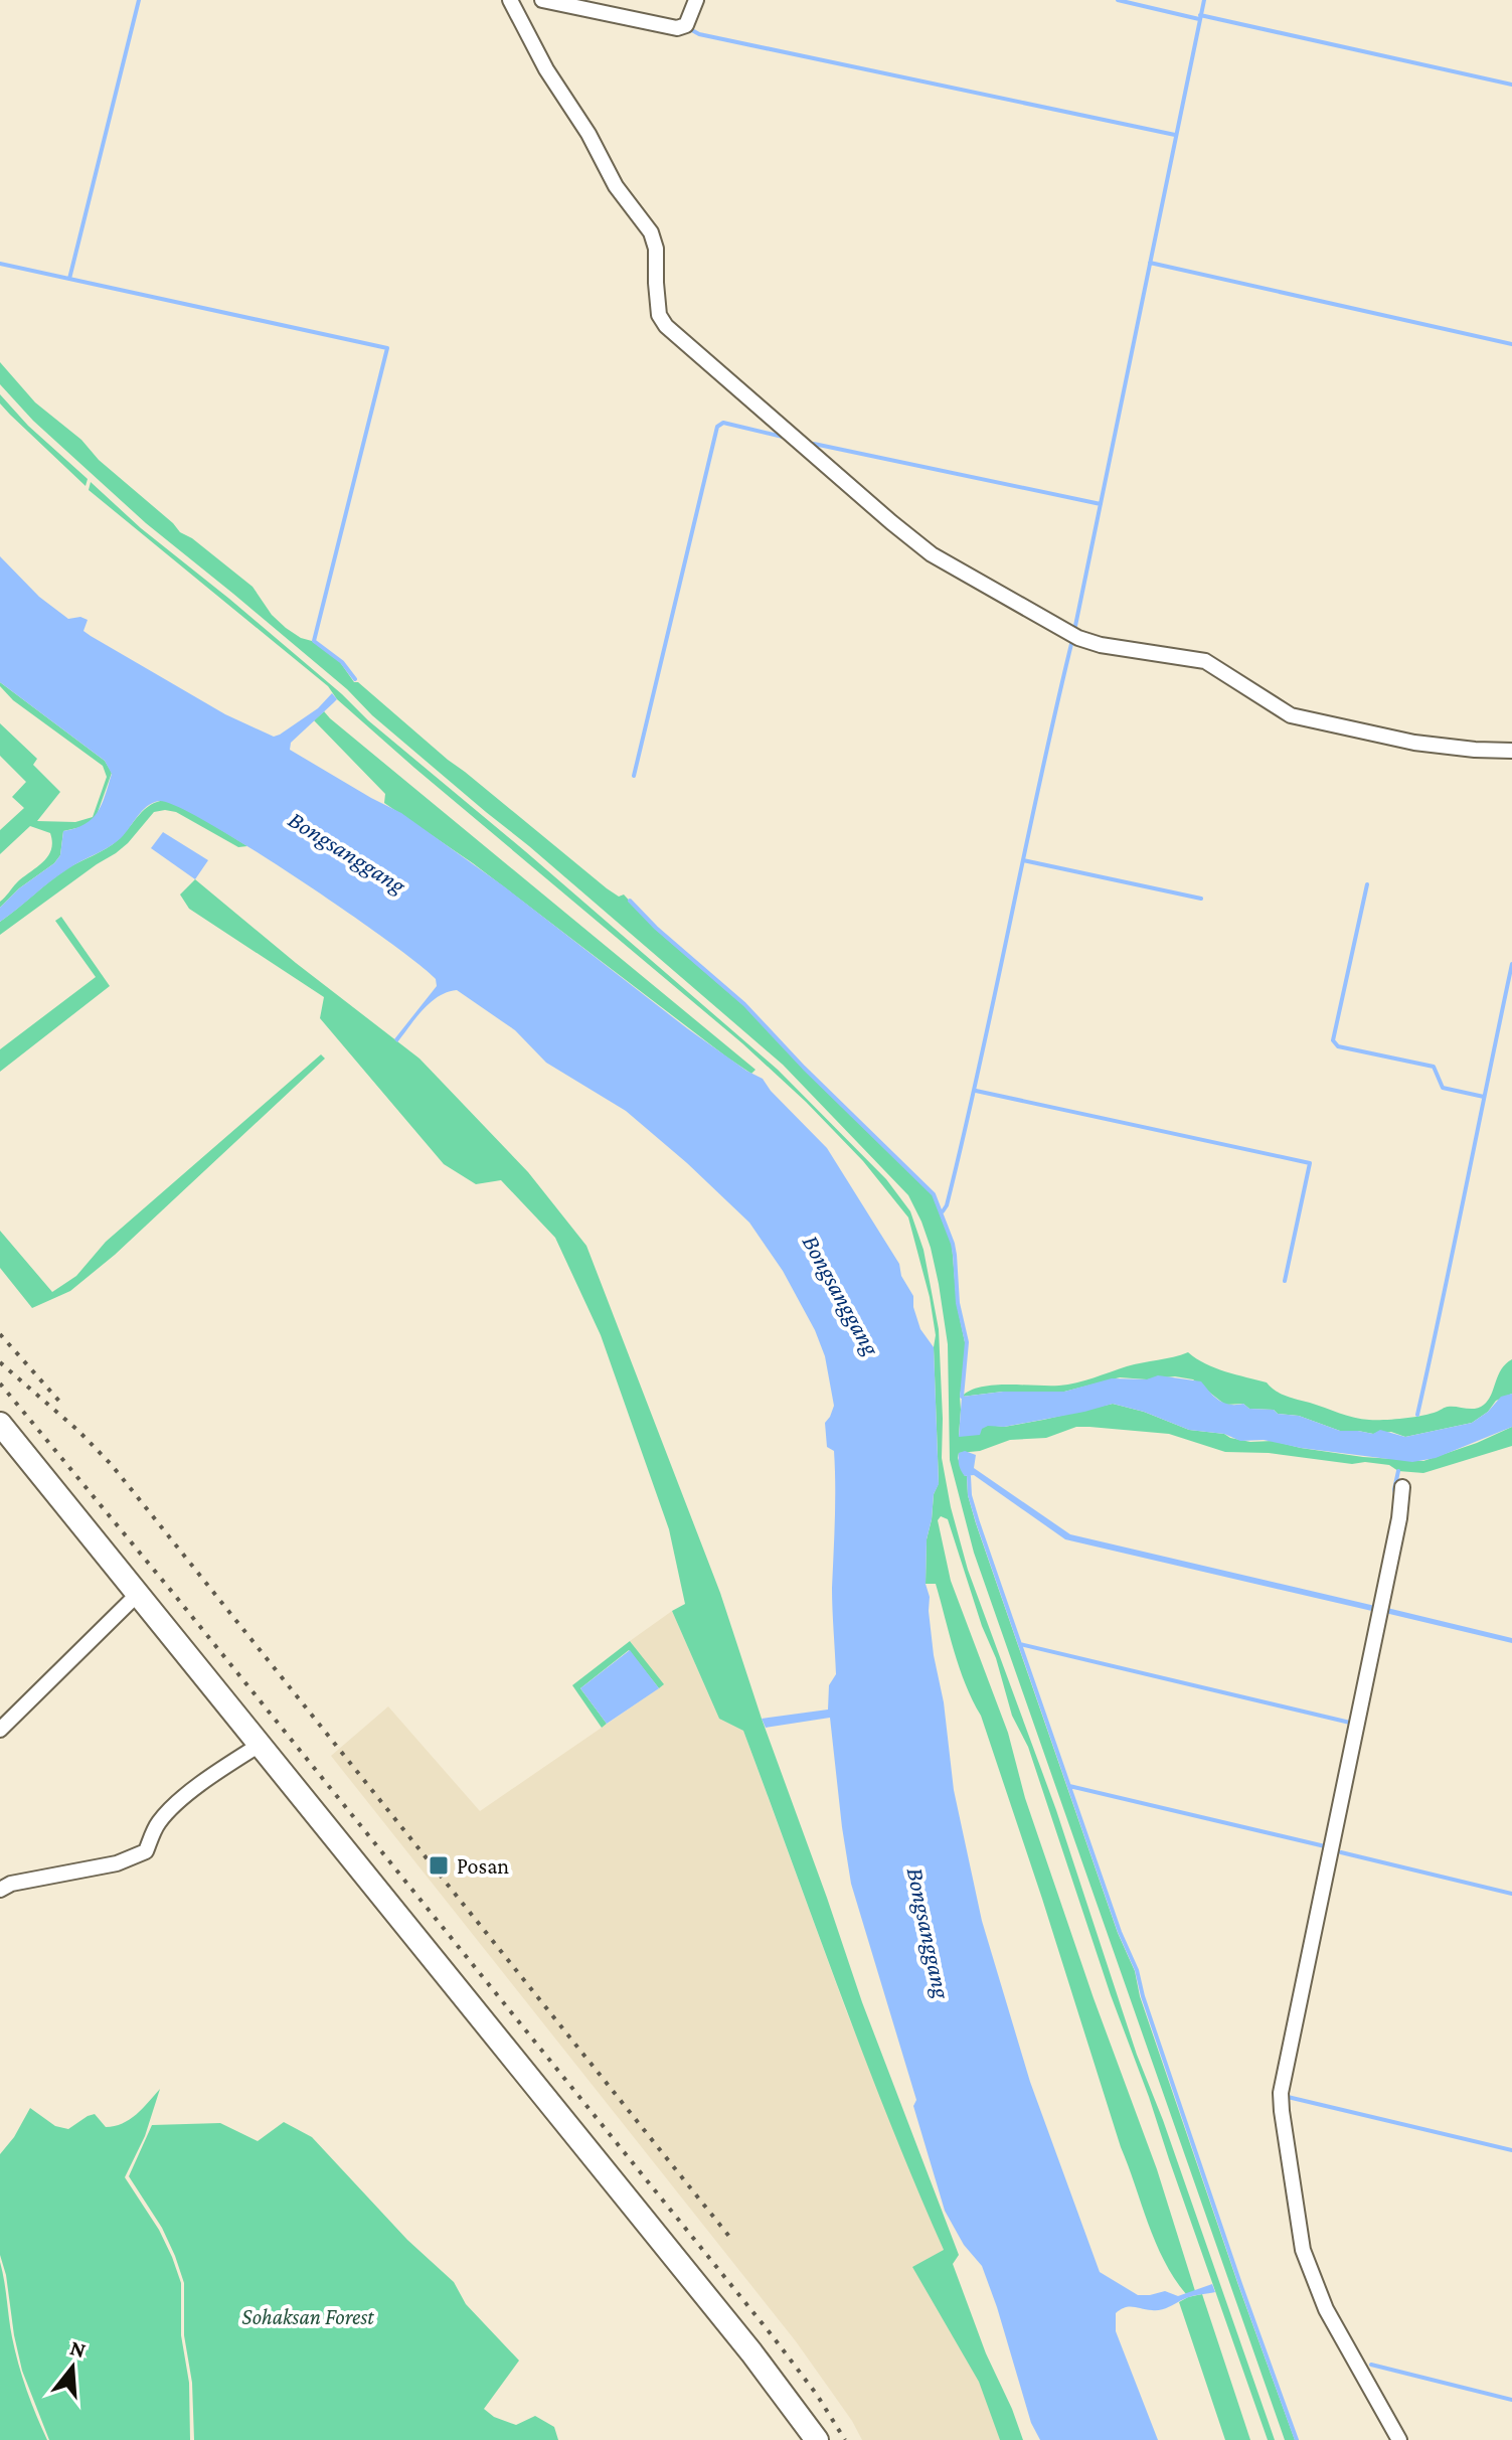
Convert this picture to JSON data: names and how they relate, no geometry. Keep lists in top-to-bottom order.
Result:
{
  "water": ["Bongsanggang"],
  "parks": ["Sohaksan Forest"],
  "places": {
    "transit": ["Posan"]
  },
  "north": "top"
}
